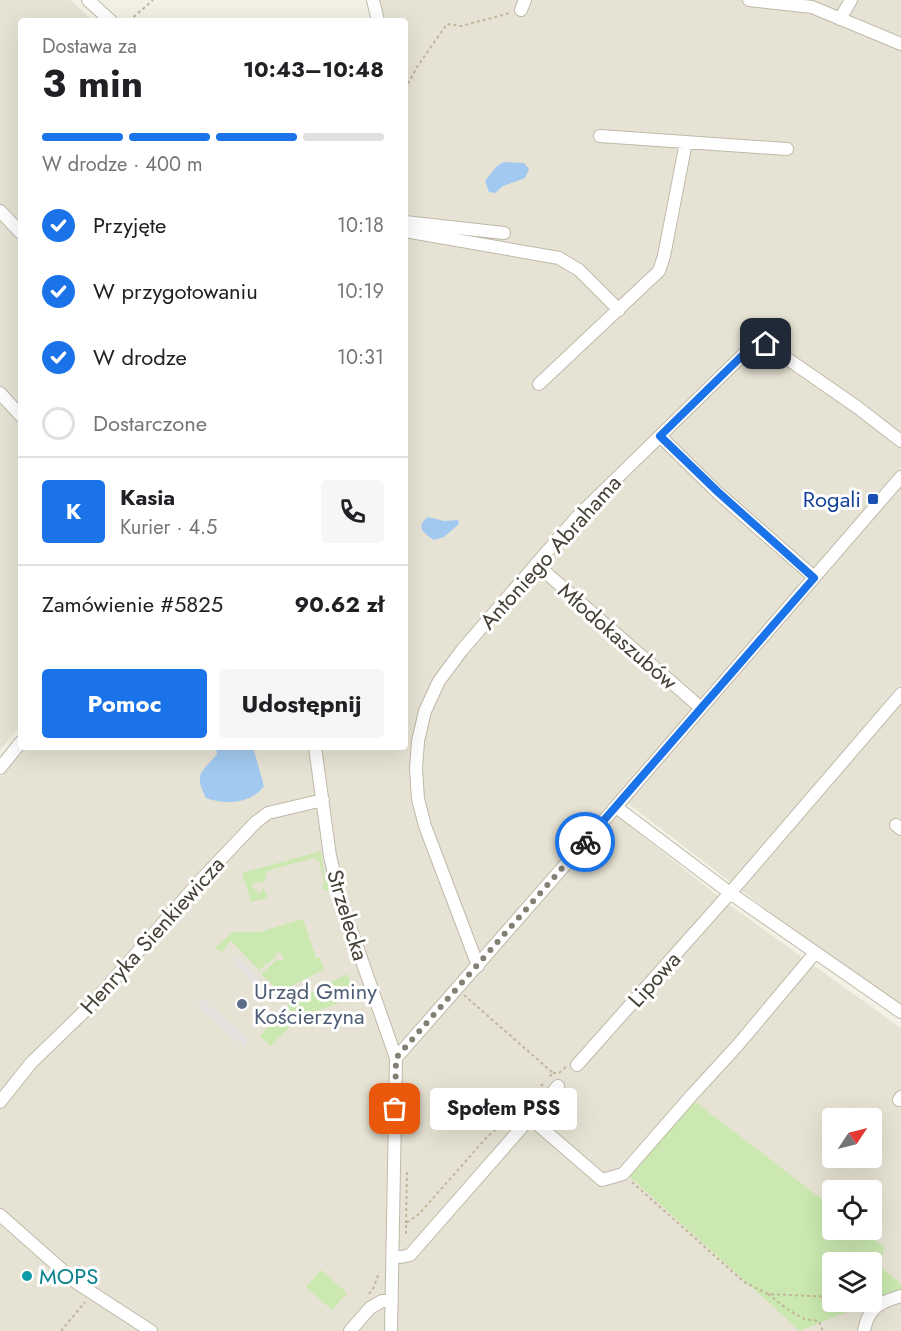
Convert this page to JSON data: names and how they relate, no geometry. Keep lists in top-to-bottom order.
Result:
{
  "streets": {
    "street": [
      "Antoniego Abrahama",
      "Młodokaszubów",
      "Strzelecka",
      "Henryka Sienkiewicza",
      "Lipowa"
    ]
  },
  "crossings": [
    ["Antoniego Abrahama", "Młodokaszubów"],
    ["Strzelecka", "Henryka Sienkiewicza"]
  ],
  "places": {
    "transit": ["Rogali"],
    "other": ["Urząd Gminy Kościerzyna", "Społem PSS", "MOPS"]
  },
  "north": "top right",
  "page": {
    "heading": ["3 min", "Dostawa za", "10:43–10:48"],
    "panel": [
      "Kasia",
      "Kurier · 4.5",
      "Zamówienie #5825",
      "90.62 zł"
    ],
    "bar": "W drodze · 400 m",
    "list": [
      ["Przyjęte", "10:18"],
      ["W przygotowaniu", "10:19"],
      ["W drodze", "10:31"],
      "Dostarczone"
    ],
    "round": "K",
    "buttons": ["Pomoc", "Udostępnij"],
    "bubble": "Społem PSS"
  }
}
